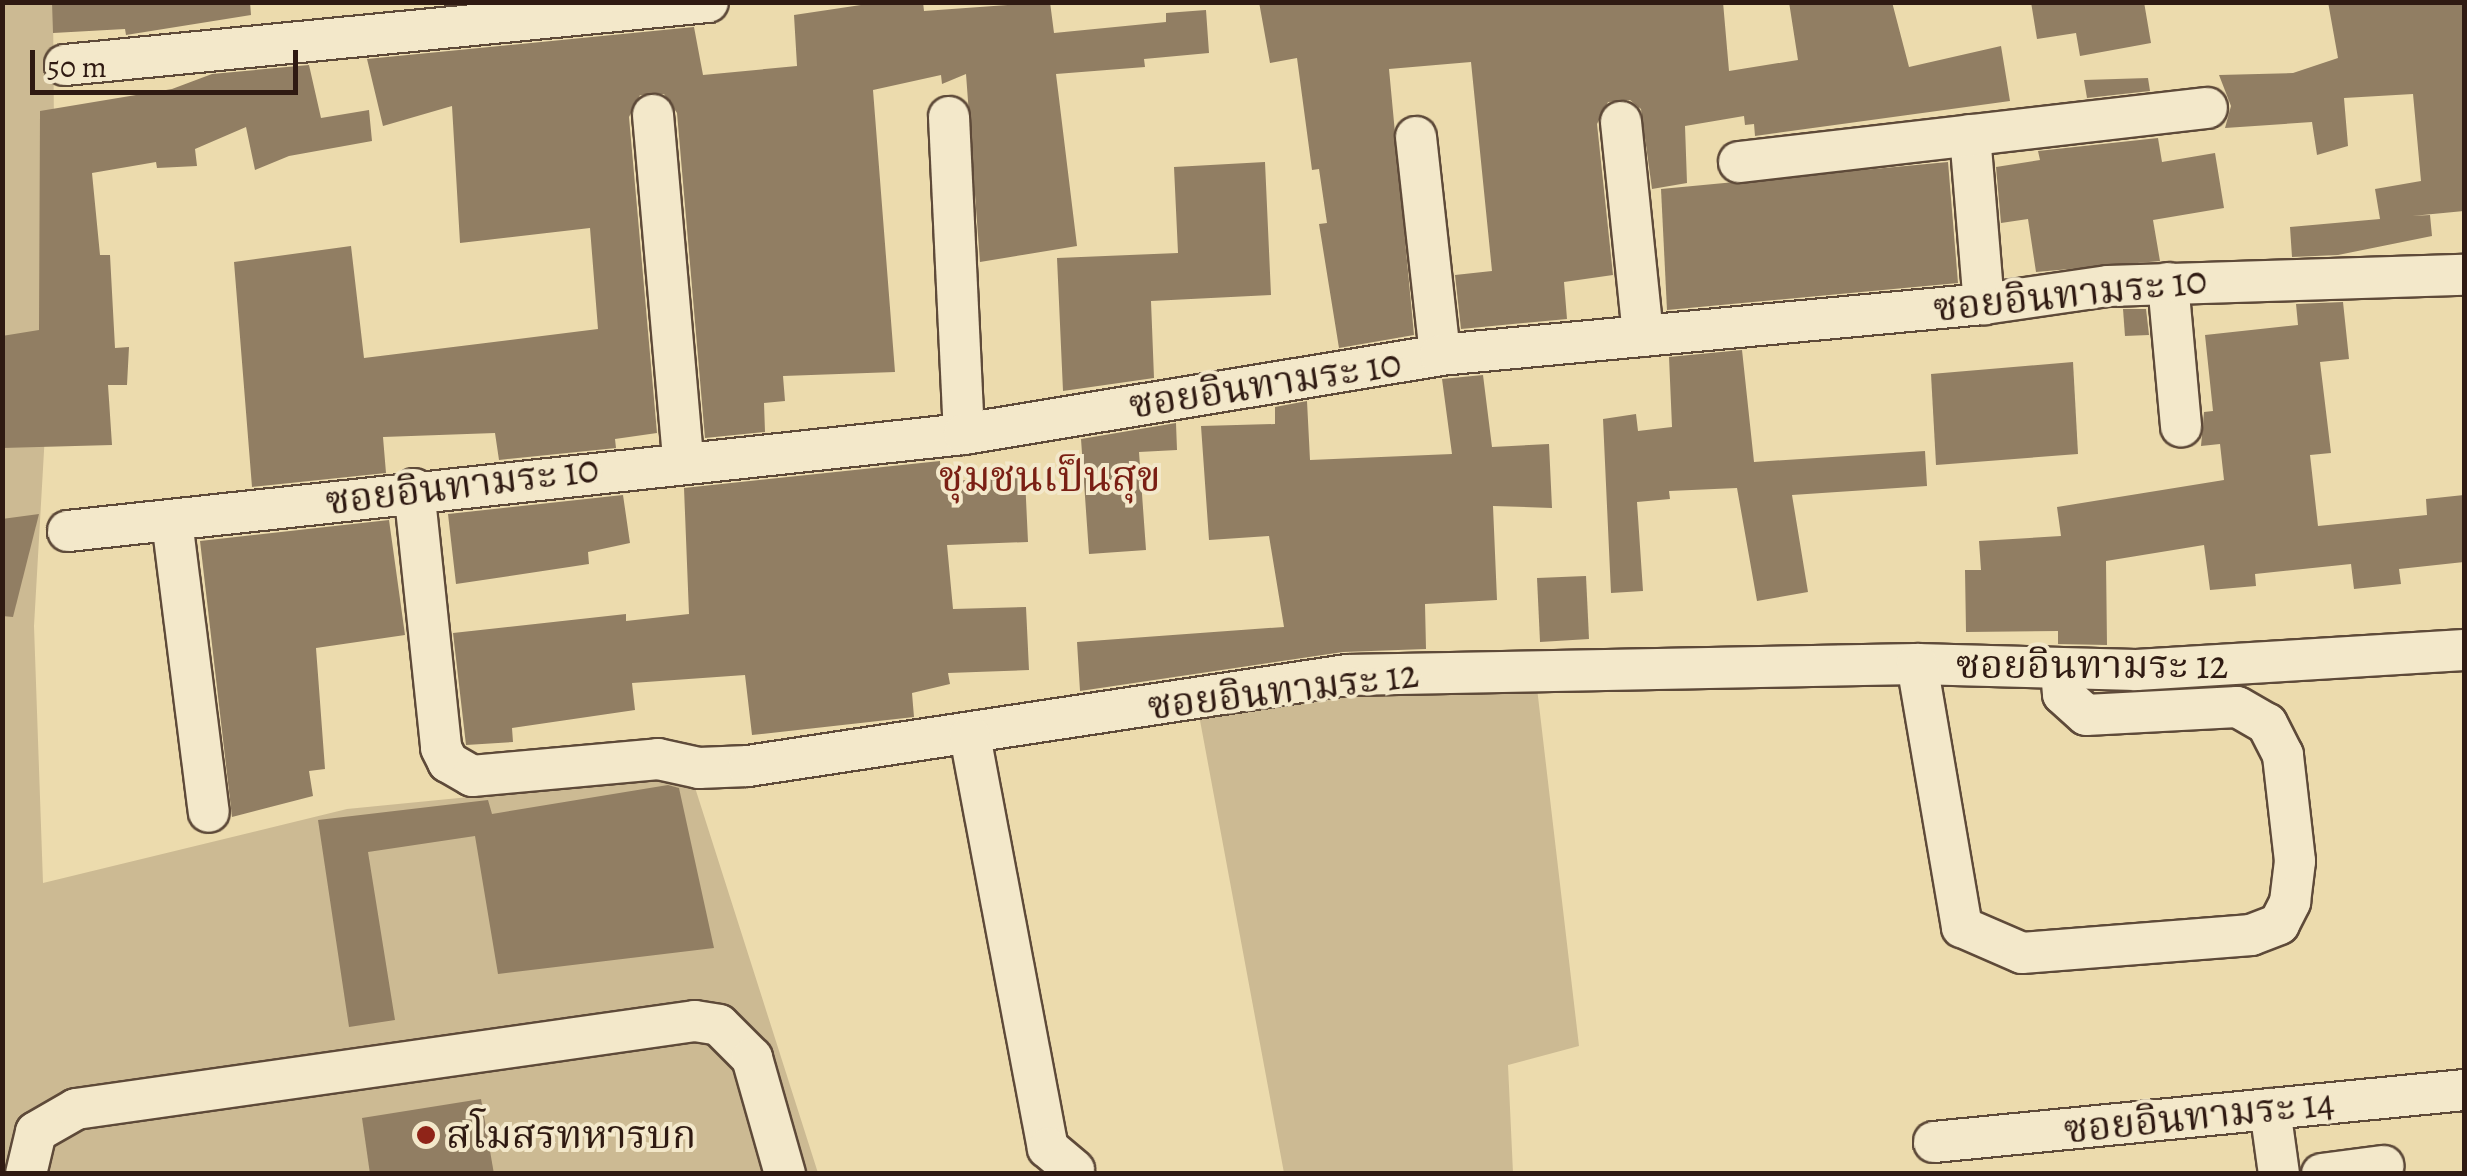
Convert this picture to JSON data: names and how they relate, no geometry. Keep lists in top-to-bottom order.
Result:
{
  "streets": {
    "street": ["ซอยอินทามระ 10", "ซอยอินทามระ 12", "ซอยอินทามระ 14"]
  },
  "crossings": [
    ["ซอยอินทามระ 10", "ซอยอินทามระ 12"]
  ],
  "districts": ["ชุมชนเป็นสุข"],
  "places": ["สโมสรทหารบก"],
  "scale_bar": "50 m"
}
